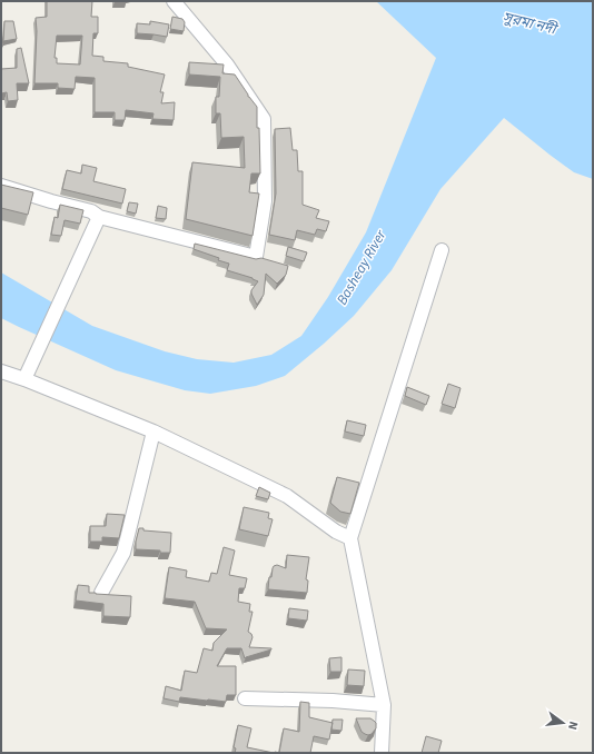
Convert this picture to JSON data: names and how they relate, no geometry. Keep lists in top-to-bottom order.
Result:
{
  "water": ["সুরমা নদী", "Basheay River"],
  "north": "right"
}
